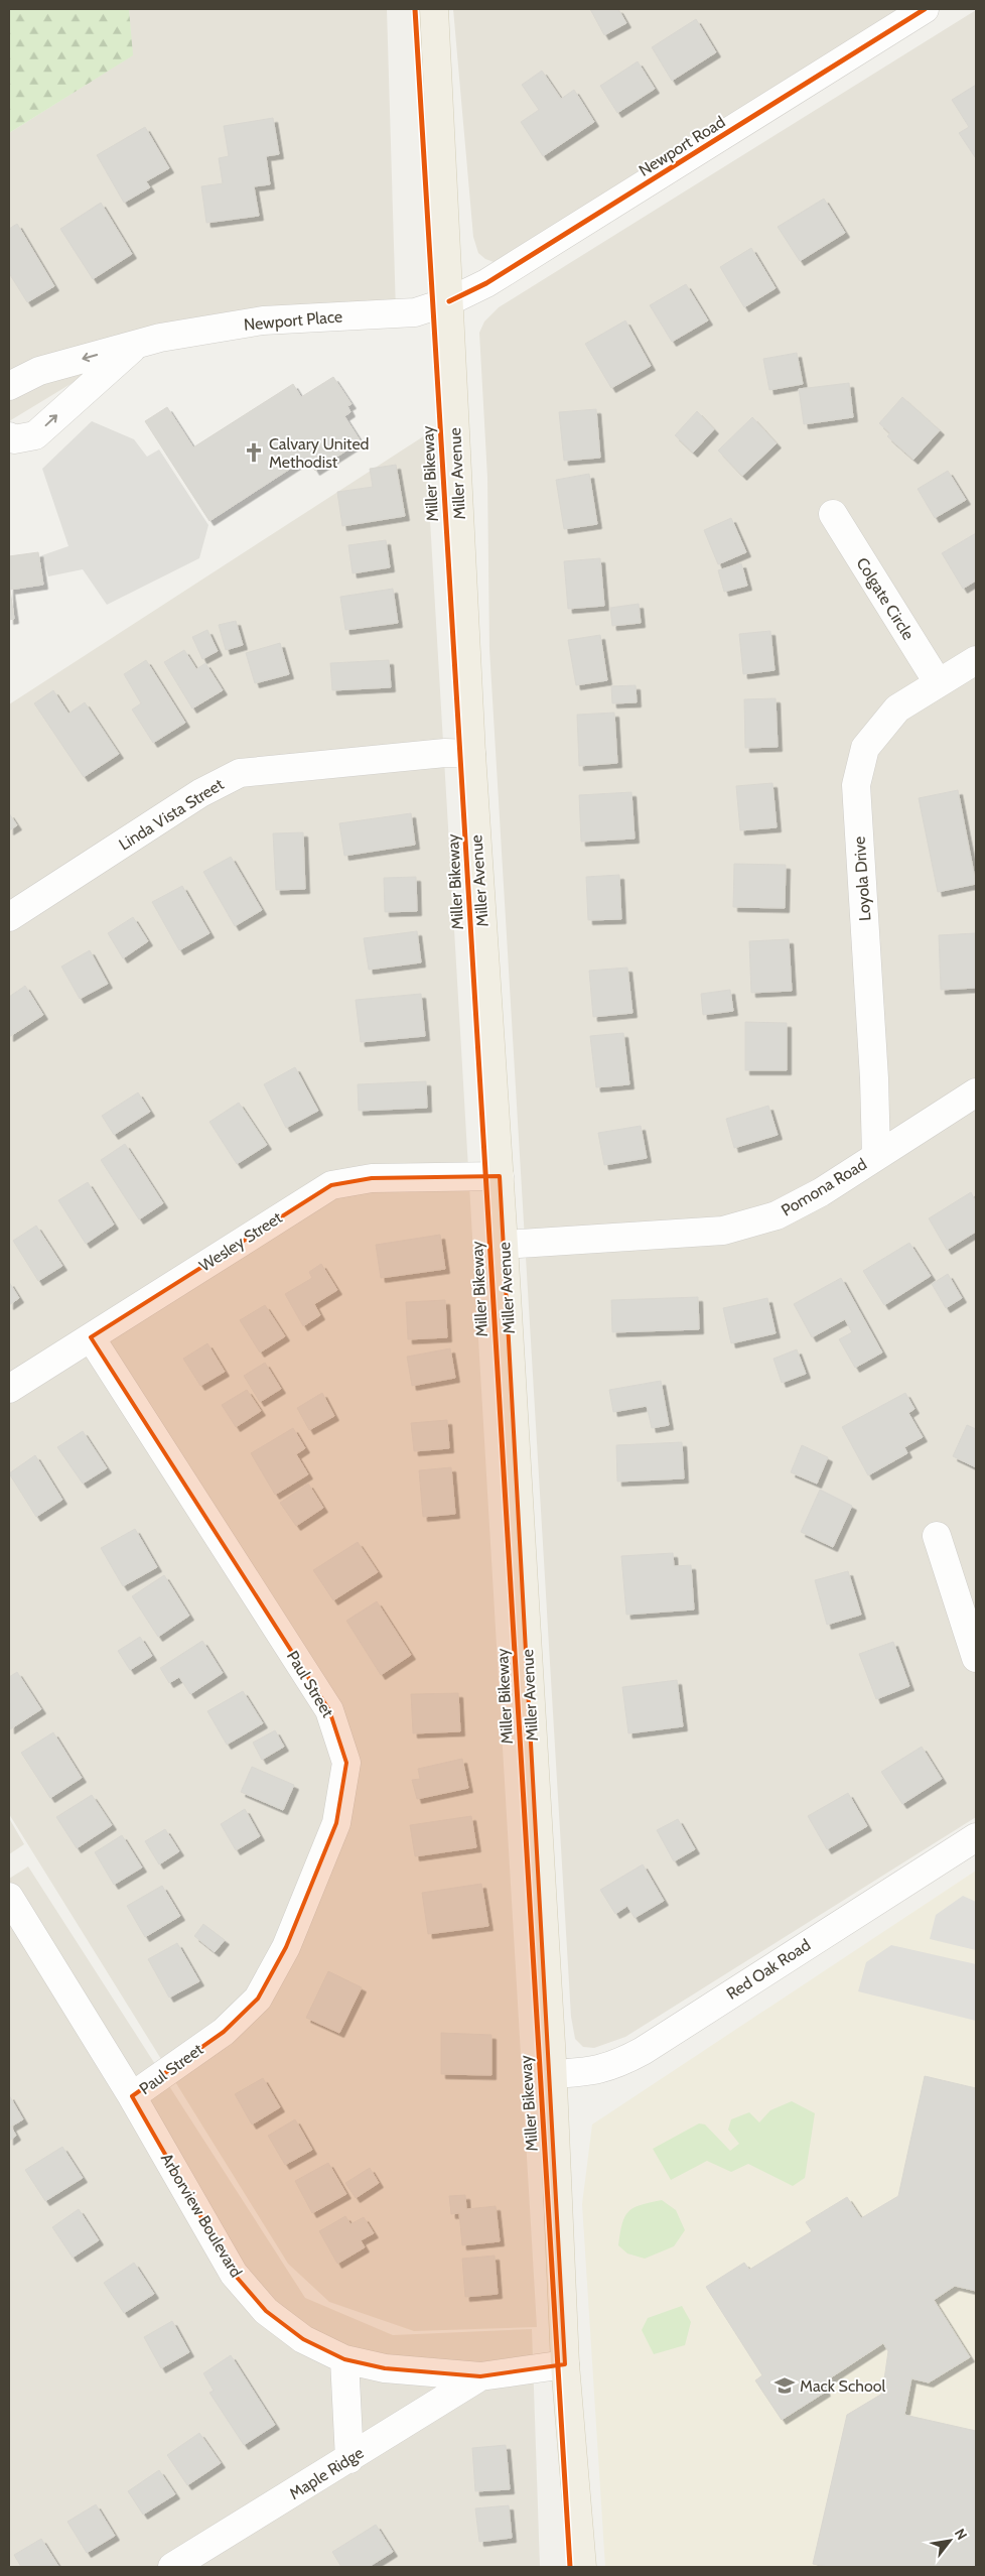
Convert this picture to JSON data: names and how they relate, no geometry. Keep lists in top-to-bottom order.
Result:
{
  "streets": {
    "main road": ["Miller Avenue"],
    "street": [
      "Newport Road",
      "Newport Place",
      "Colgate Circle",
      "Linda Vista Street",
      "Loyola Drive",
      "Pomona Road",
      "Wesley Street",
      "Paul Street",
      "Red Oak Road",
      "Arborview Boulevard",
      "Maple Ridge"
    ],
    "cycle path": ["Miller Bikeway"]
  },
  "crossings": [
    ["Newport Road", "Newport Place"],
    ["Newport Road", "Miller Avenue"],
    ["Newport Place", "Miller Avenue"],
    ["Miller Avenue", "Linda Vista Street"],
    ["Miller Avenue", "Pomona Road"],
    ["Miller Avenue", "Wesley Street"],
    ["Miller Avenue", "Red Oak Road"],
    ["Miller Avenue", "Arborview Boulevard"],
    ["Colgate Circle", "Loyola Drive"],
    ["Loyola Drive", "Pomona Road"],
    ["Wesley Street", "Paul Street"],
    ["Paul Street", "Arborview Boulevard"],
    ["Arborview Boulevard", "Maple Ridge"]
  ],
  "places": {
    "church": ["Calvary United Methodist"],
    "school or university": ["Mack School"]
  },
  "north": "top right"
}
